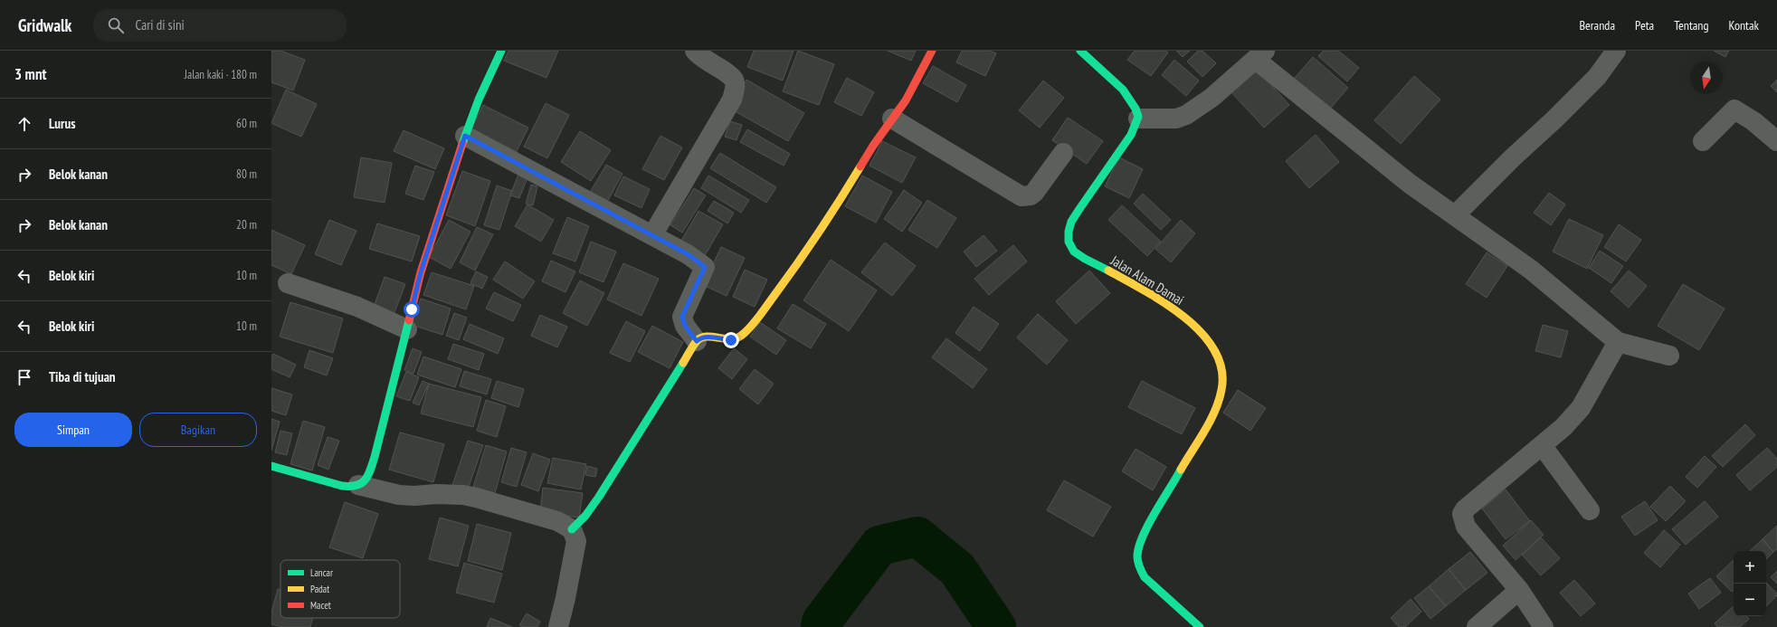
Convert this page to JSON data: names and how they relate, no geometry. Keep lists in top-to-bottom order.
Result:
{
  "streets": {
    "street": ["Jalan Alam Damai"]
  },
  "legend": ["Lancar", "Padat", "Macet"],
  "north": "bottom",
  "page": {
    "header": "Gridwalk",
    "search": "Cari di sini",
    "nav": [
      "Beranda",
      "Peta",
      "Tentang",
      "Kontak"
    ],
    "heading": ["3 mnt", "Jalan kaki · 180 m"],
    "list": [
      ["Lurus", "60 m"],
      ["Belok kanan", "80 m"],
      ["Belok kanan", "20 m"],
      ["Belok kiri", "10 m"],
      ["Belok kiri", "10 m"],
      "Tiba di tujuan"
    ],
    "buttons": ["Simpan", "Bagikan"],
    "map_buttons": ["+", "−"]
  }
}
